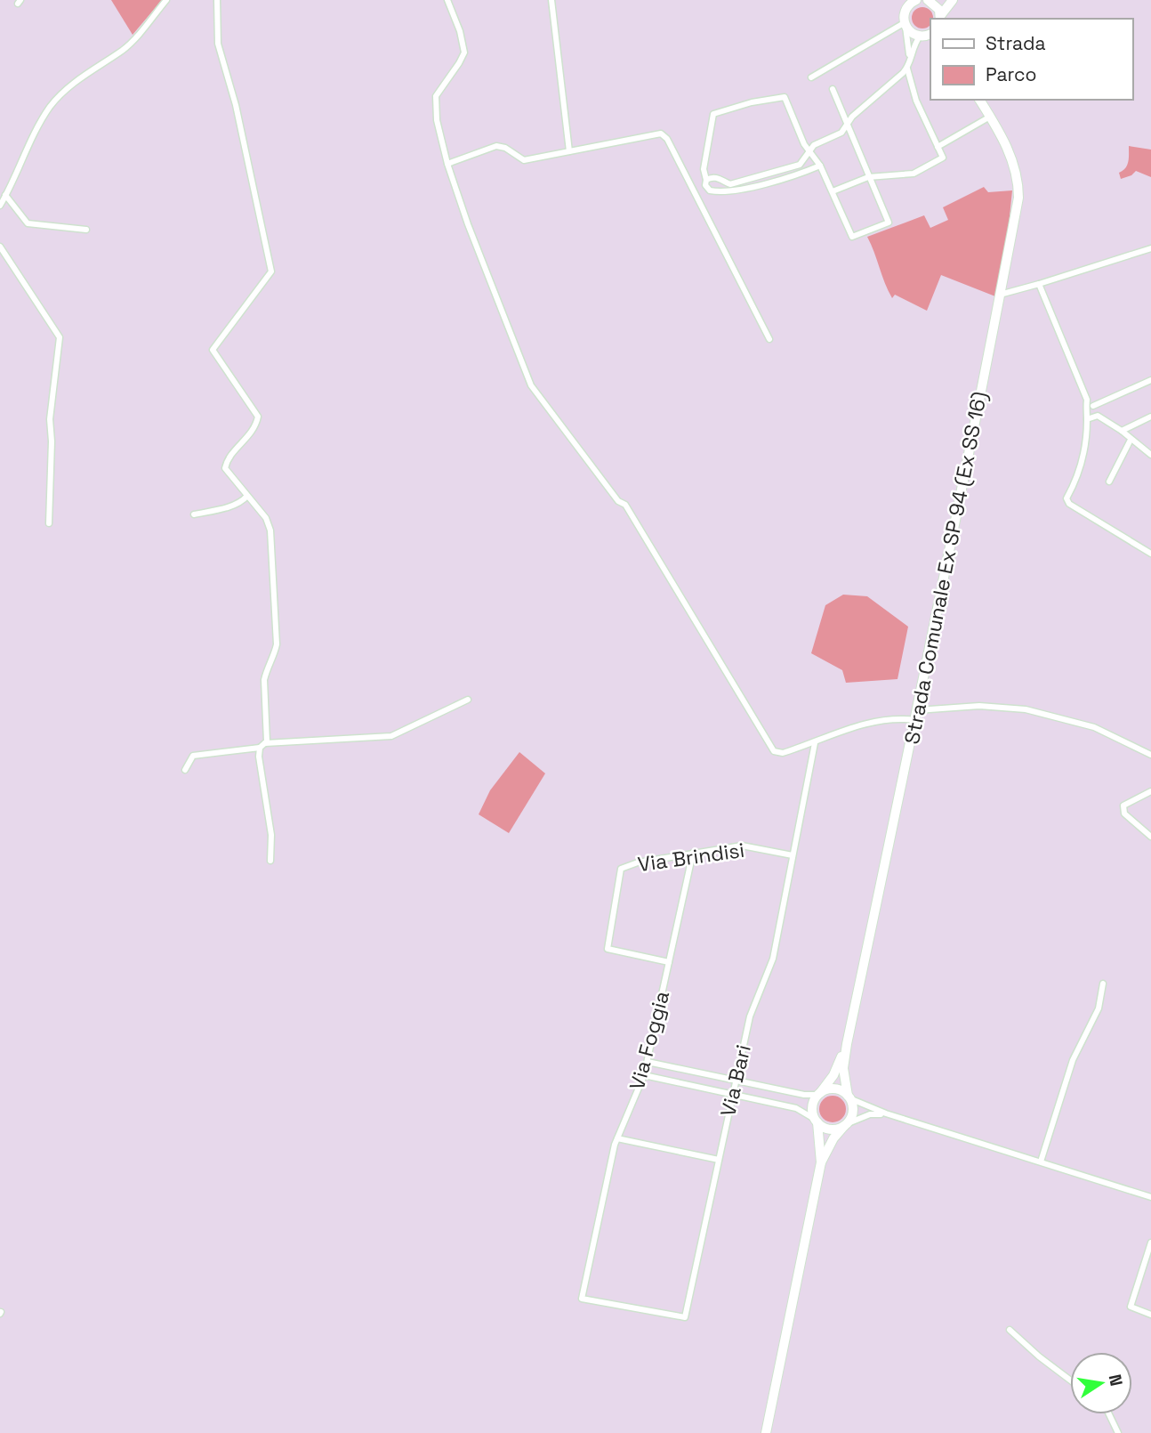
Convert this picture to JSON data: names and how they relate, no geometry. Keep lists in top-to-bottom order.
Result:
{
  "streets": {
    "main road": ["Strada Comunale Ex SP 94 (Ex SS 16)"],
    "street": ["Via Brindisi", "Via Foggia", "Via Bari"]
  },
  "crossings": [
    ["Via Brindisi", "Via Foggia"],
    ["Via Brindisi", "Via Bari"],
    ["Via Foggia", "Via Bari"]
  ],
  "legend": ["Strada", "Parco"],
  "north": "right"
}
